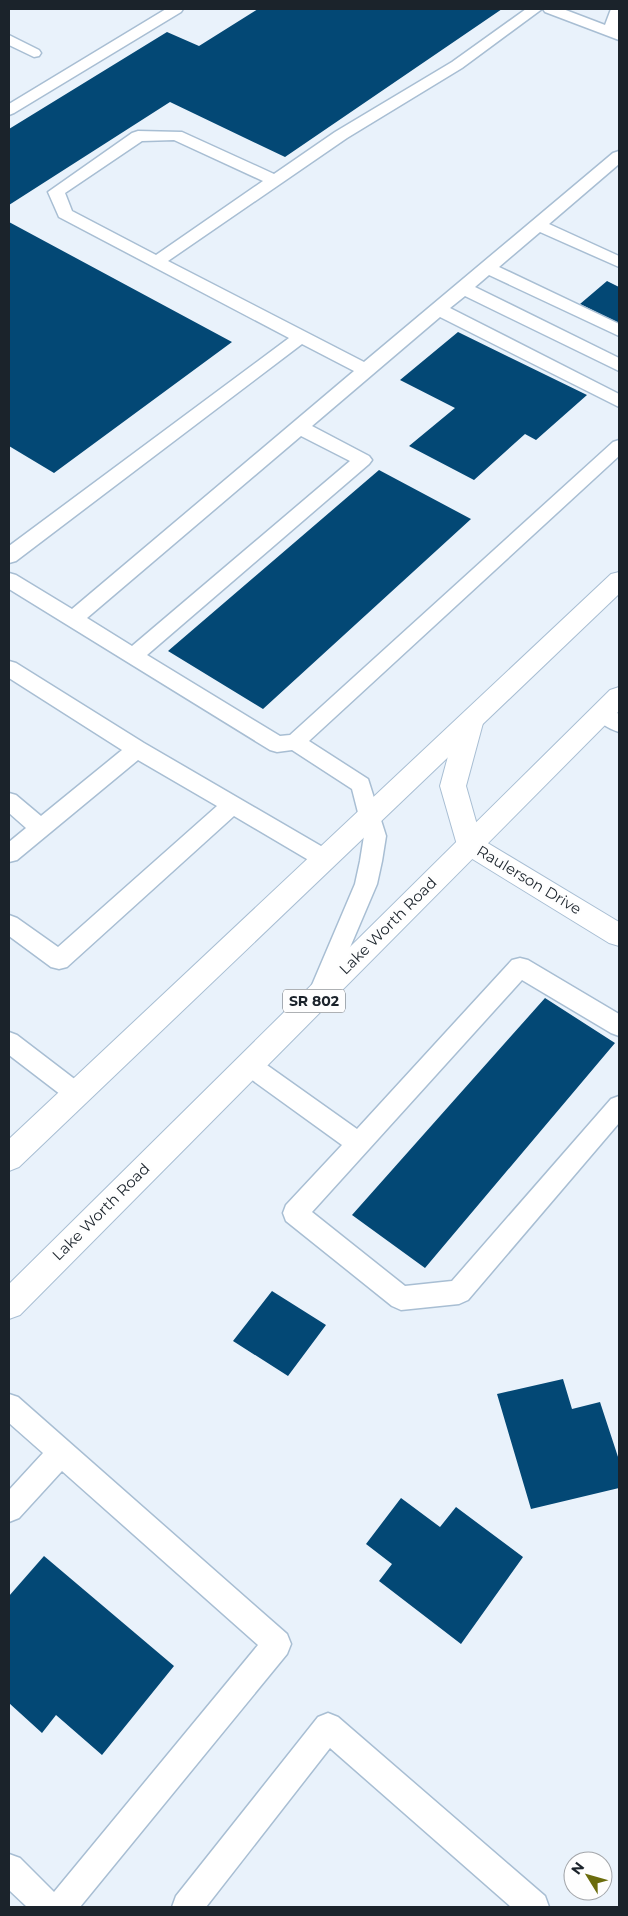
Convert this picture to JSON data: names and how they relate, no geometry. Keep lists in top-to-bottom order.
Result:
{
  "streets": {
    "main road": ["Raulerson Drive", "Lake Worth Road", "SR 802"]
  },
  "crossings": [
    ["Raulerson Drive", "Lake Worth Road"]
  ],
  "north": "top left"
}
